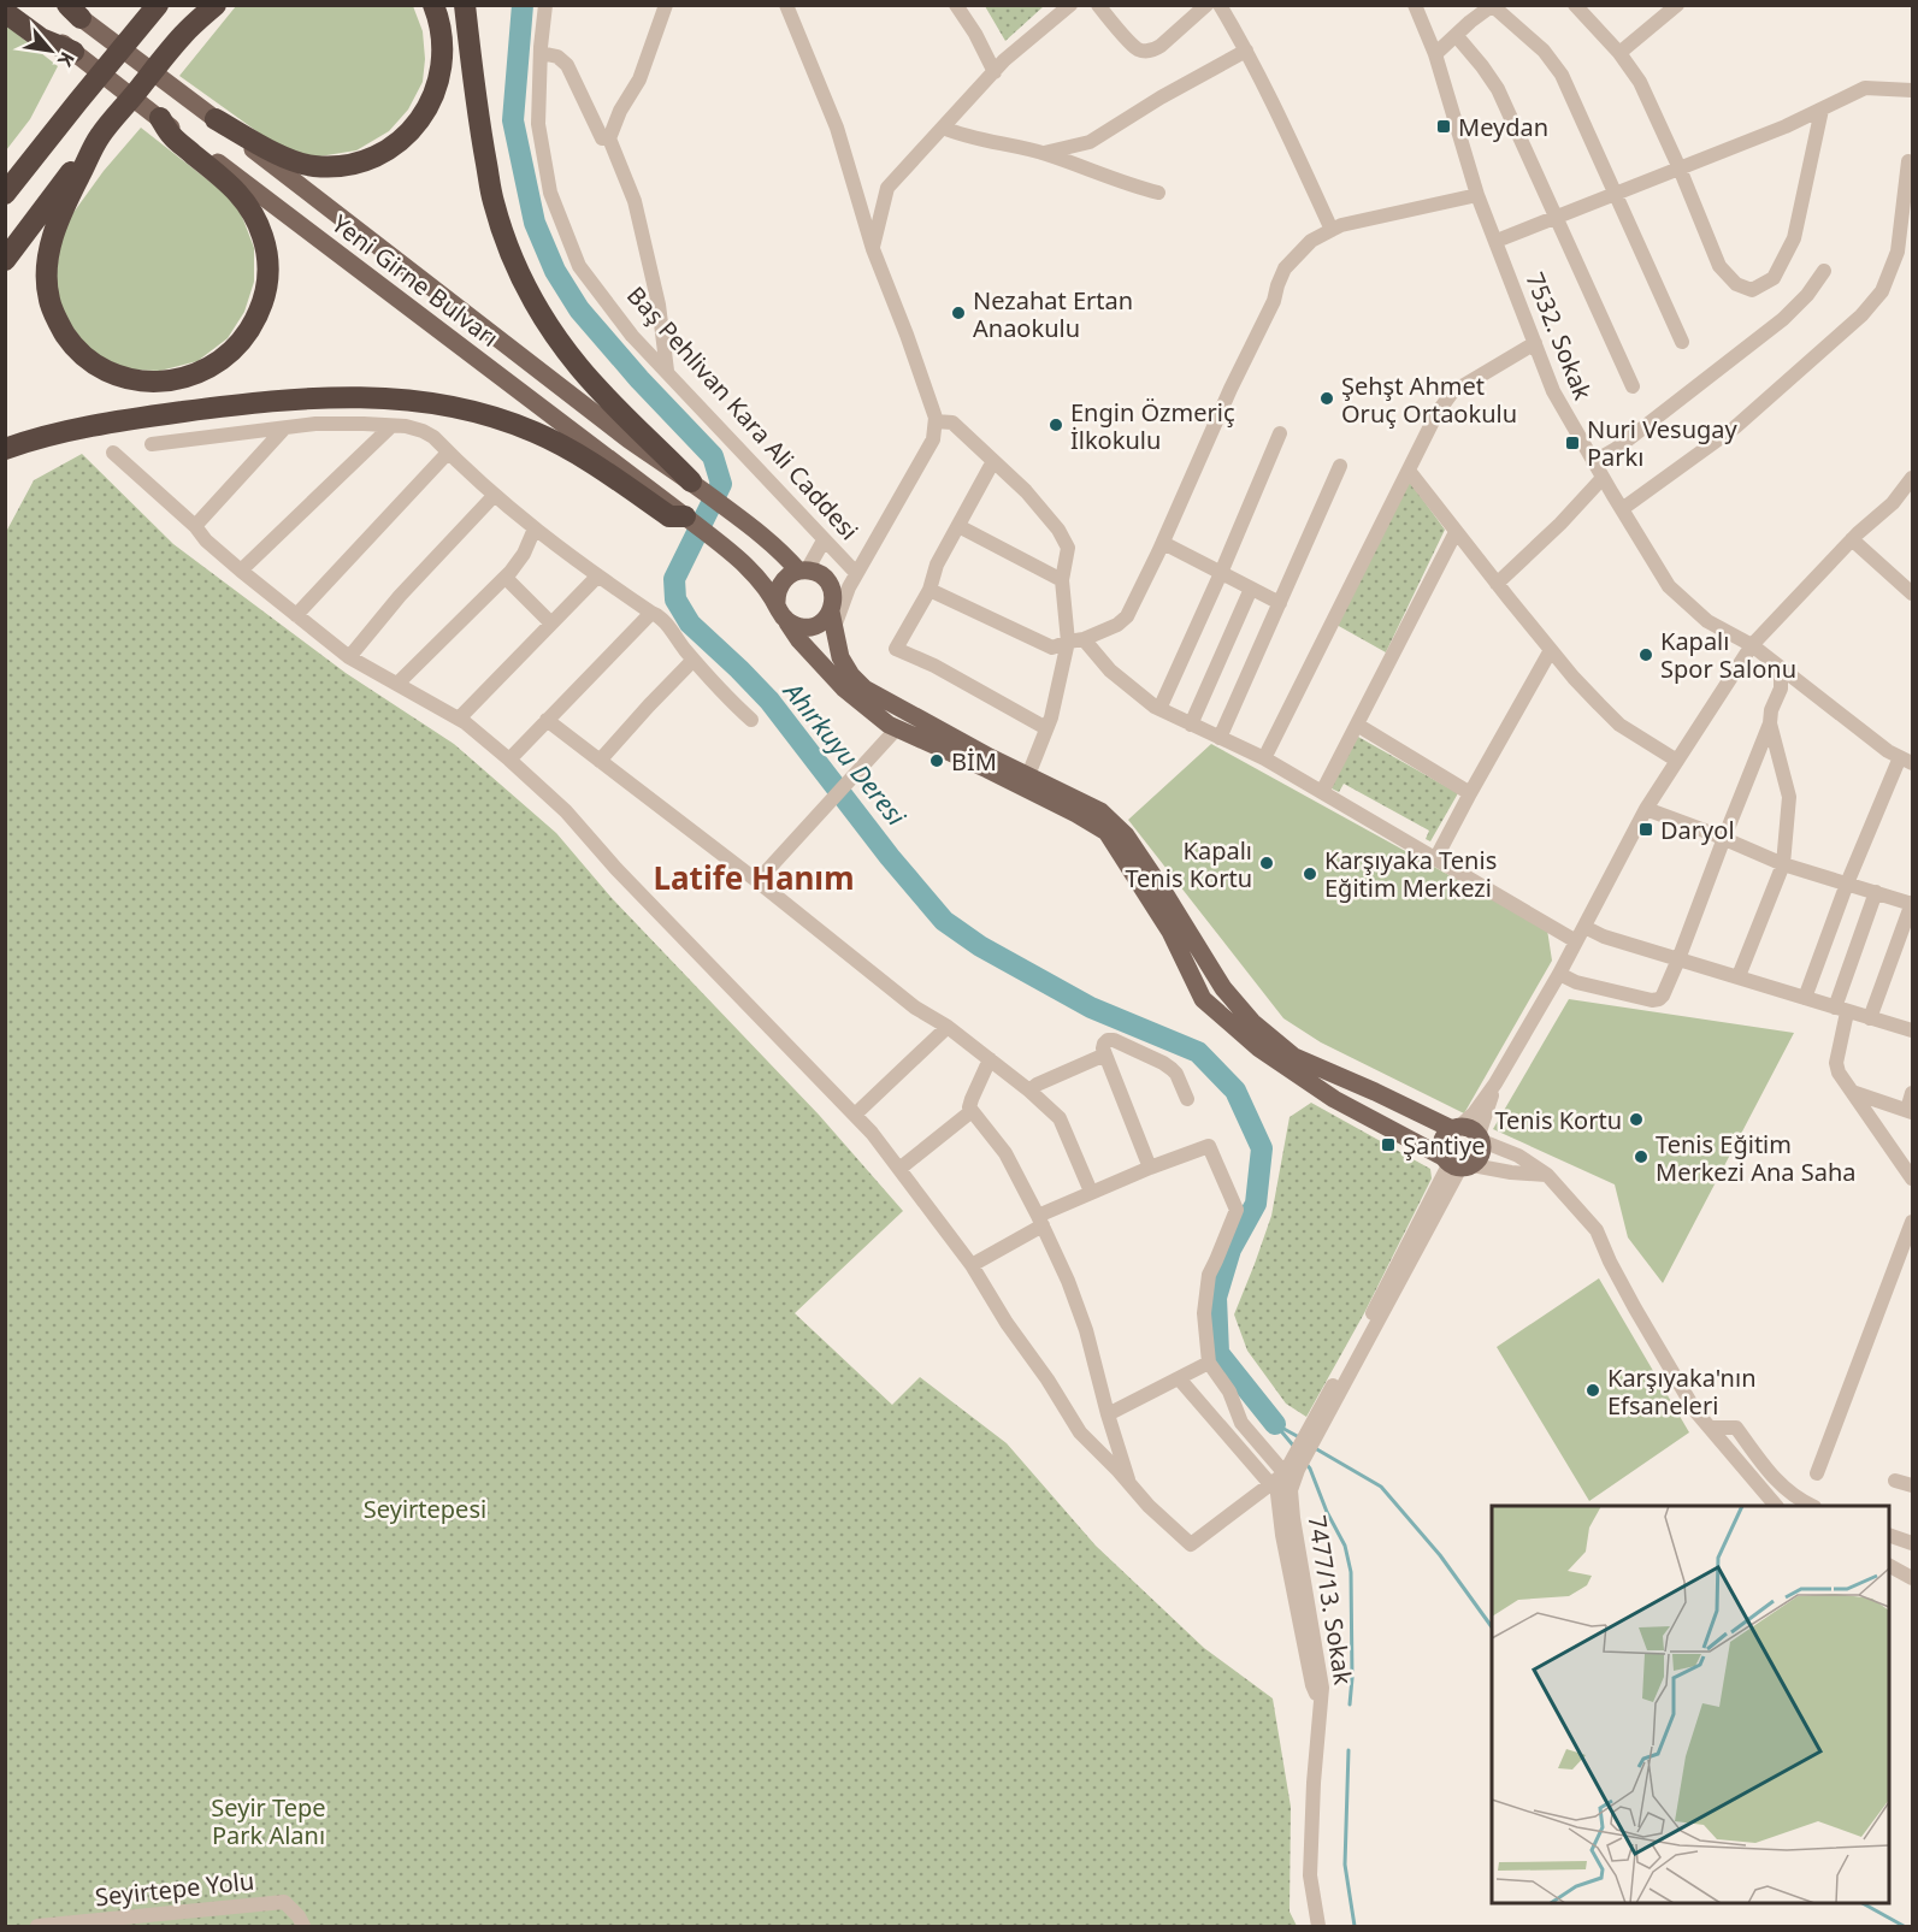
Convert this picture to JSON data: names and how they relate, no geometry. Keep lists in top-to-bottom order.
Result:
{
  "streets": {
    "main road": ["Yeni Girne Bulvarı"],
    "street": [
      "7532. Sokak",
      "Baş Pehlivan Kara Ali Caddesi",
      "7477/13. Sokak",
      "Seyirtepe Yolu"
    ]
  },
  "crossings": [
    ["Yeni Girne Bulvarı", "Baş Pehlivan Kara Ali Caddesi"]
  ],
  "districts": ["Latife Hanım"],
  "water": ["Ahırkuyu Deresi"],
  "parks": ["Seyirtepesi", "Seyir Tepe Park Alanı"],
  "places": {
    "transit": [
      "Meydan",
      "Nuri Vesugay Parkı",
      "Daryol",
      "Şantiye"
    ],
    "other": [
      "Nezahat Ertan Anaokulu",
      "Şehşt Ahmet Oruç Ortaokulu",
      "Engin Özmeriç İlkokulu",
      "Kapalı Spor Salonu",
      "BİM",
      "Kapalı Tenis Kortu",
      "Karşıyaka Tenis Eğitim Merkezi",
      "Tenis Kortu",
      "Tenis Eğitim Merkezi Ana Saha",
      "Karşıyaka'nın Efsaneleri"
    ]
  },
  "north": "bottom right"
}
